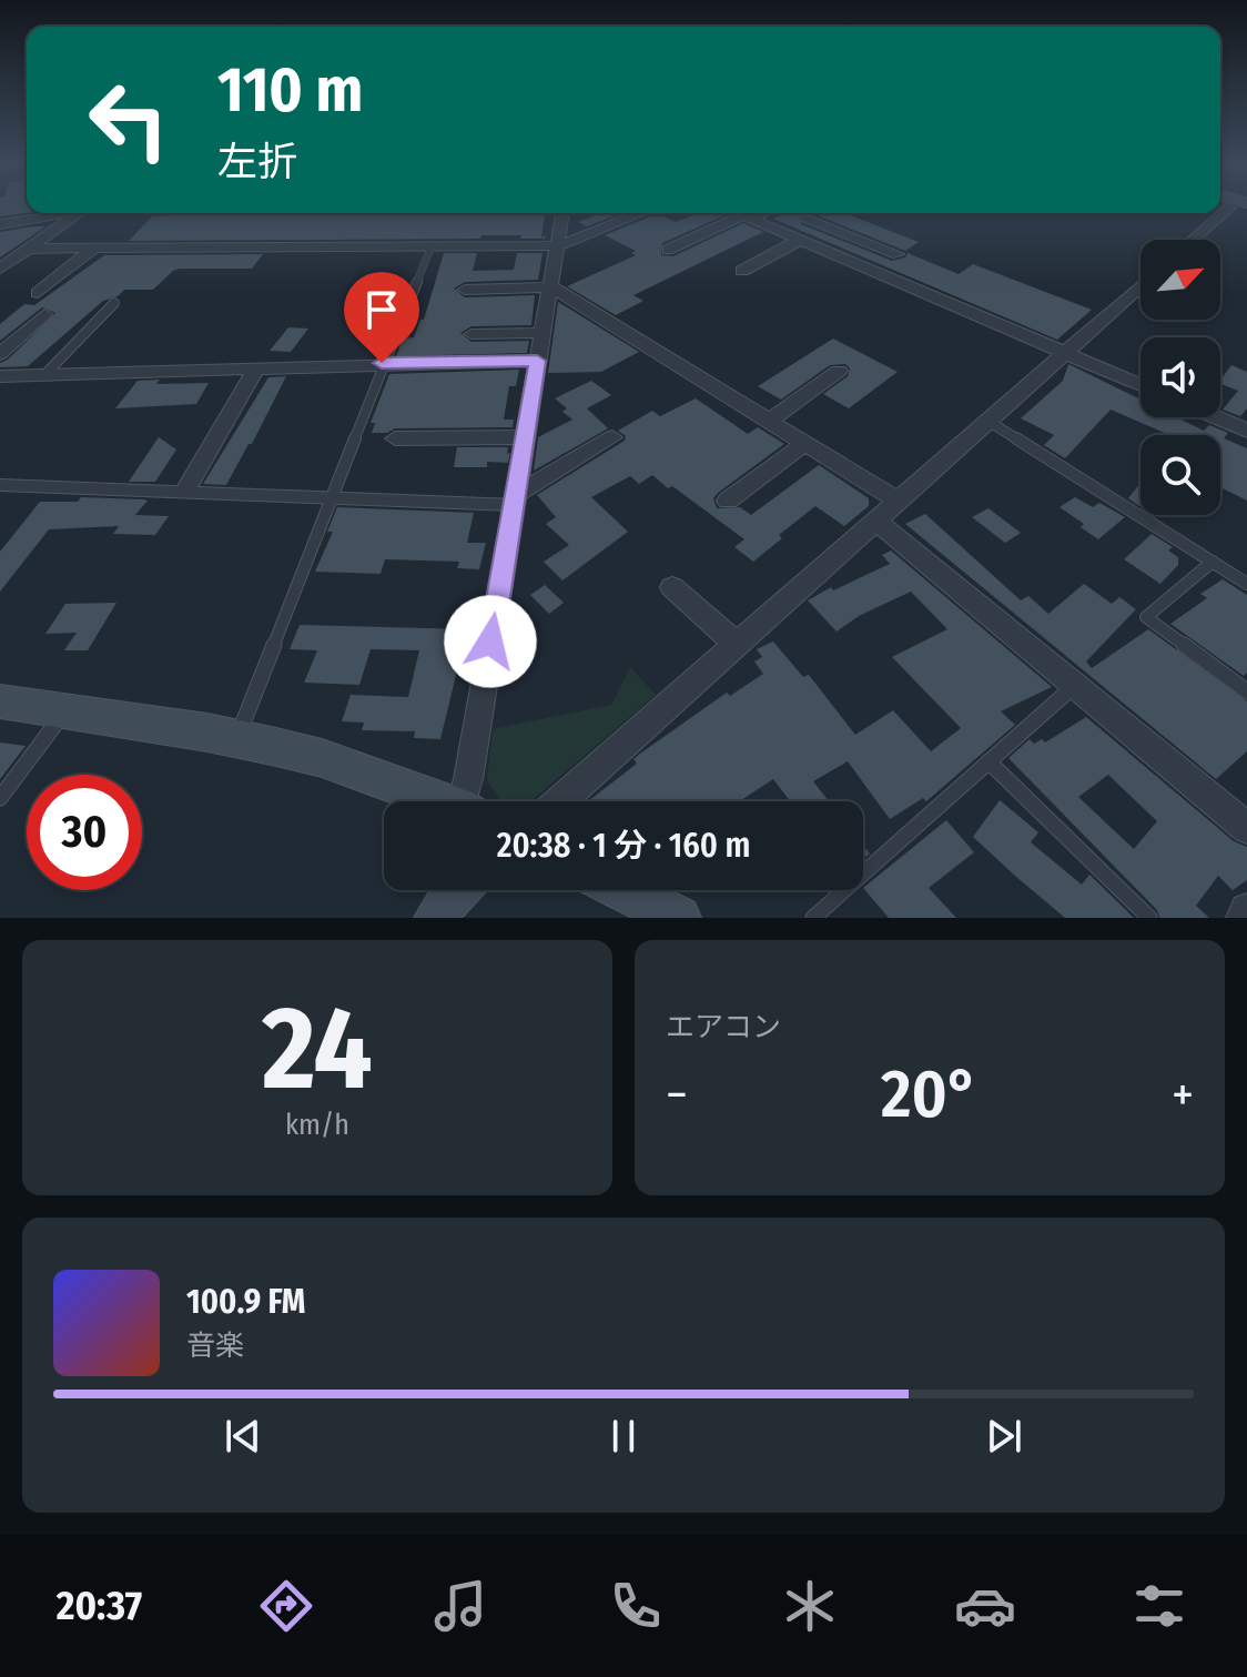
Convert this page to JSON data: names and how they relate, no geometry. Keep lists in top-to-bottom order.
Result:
{
  "north": "top right",
  "page": {
    "turn": ["110 m", "左折"],
    "limit": "30",
    "trip": "20:38 · 1 分 · 160 m",
    "tile": [
      ["24", "km/h"],
      "エアコン"
    ],
    "heat": ["−", "20°", "+"],
    "song": ["100.9 FM", "音楽"],
    "tabs": "20:37"
  }
}
